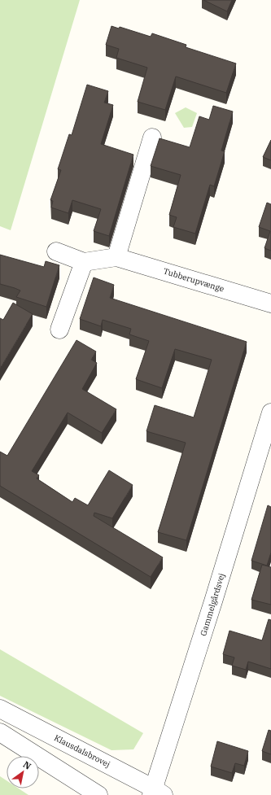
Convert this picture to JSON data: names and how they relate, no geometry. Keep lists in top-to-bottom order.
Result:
{
  "streets": {
    "street": ["Tubberupvænge", "Gammelgårdsvej", "Klausdalsbrovej"]
  },
  "crossings": [
    ["Gammelgårdsvej", "Klausdalsbrovej"]
  ],
  "north": "top right"
}
